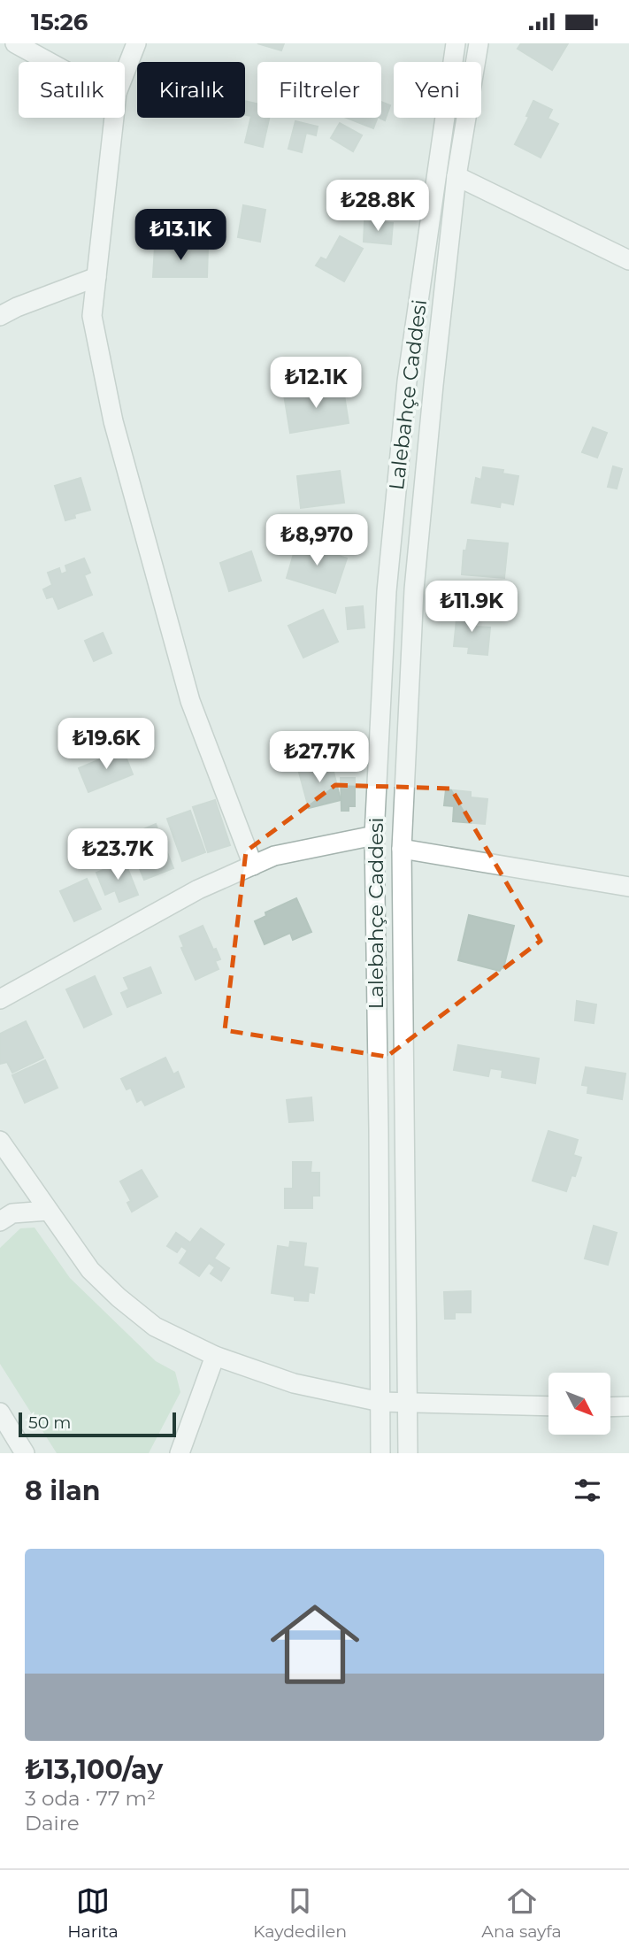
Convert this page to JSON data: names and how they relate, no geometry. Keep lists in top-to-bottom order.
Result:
{
  "streets": {
    "street": ["Lalebahçe Caddesi"]
  },
  "scale_bar": "50 m",
  "north": "bottom right",
  "page": {
    "status": "15:26",
    "chip": [
      "Satılık",
      "Kiralık",
      "Filtreler",
      "Yeni"
    ],
    "price": [
      "₺28.8K",
      "₺13.1K",
      "₺12.1K",
      "₺8,970",
      "₺11.9K",
      "₺19.6K",
      "₺27.7K",
      "₺23.7K"
    ],
    "scale": "50 m",
    "heading": "8 ilan",
    "list": [
      {
        "name": "₺13,100/ay",
        "note": "3 oda · 77 m² · Daire"
      }
    ],
    "tabs": ["Harita", "Kaydedilen", "Ana sayfa"]
  }
}
